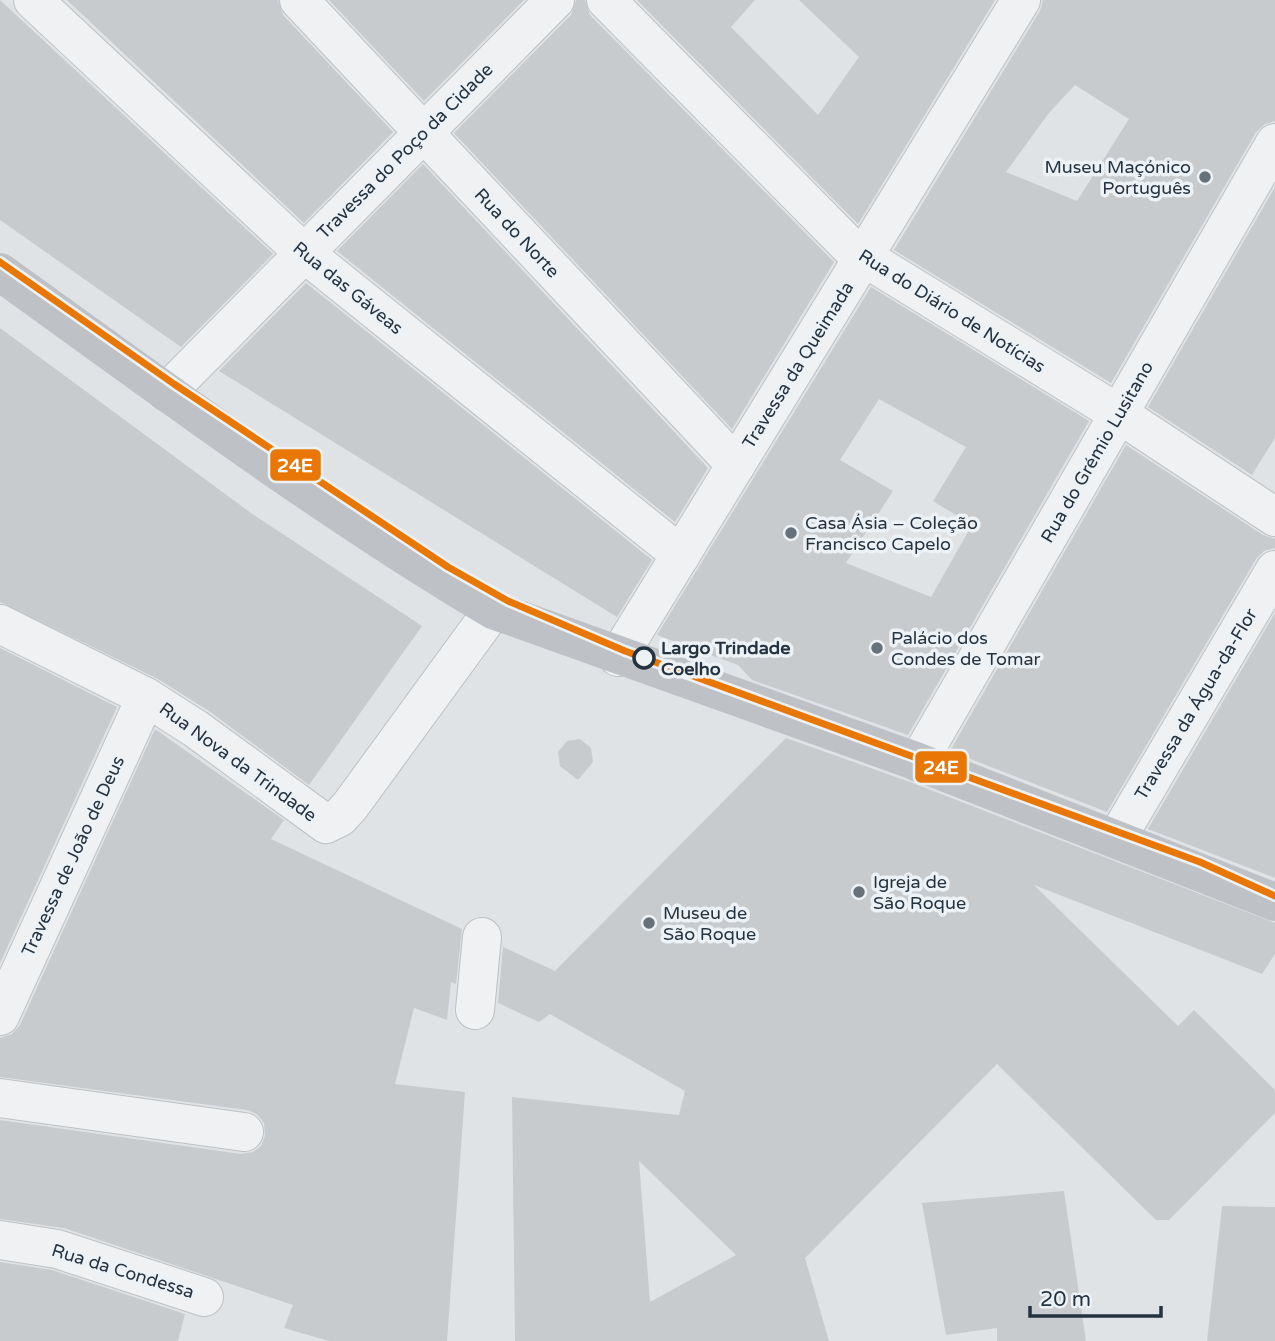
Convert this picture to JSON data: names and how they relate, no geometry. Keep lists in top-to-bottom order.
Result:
{
  "streets": {
    "street": [
      "Travessa do Poço da Cidade",
      "Rua do Norte",
      "Rua das Gáveas",
      "Rua do Diário de Notícias",
      "Travessa da Queimada",
      "Rua do Grémio Lusitano",
      "Travessa da Água-da-Flor",
      "Rua Nova da Trindade",
      "Travessa de João de Deus",
      "Rua da Condessa"
    ]
  },
  "crossings": [
    ["Travessa do Poço da Cidade", "Rua do Norte"],
    ["Travessa do Poço da Cidade", "Rua das Gáveas"],
    ["Rua do Norte", "Travessa da Queimada"],
    ["Rua das Gáveas", "Travessa da Queimada"],
    ["Rua do Diário de Notícias", "Travessa da Queimada"],
    ["Rua do Diário de Notícias", "Rua do Grémio Lusitano"],
    ["Rua Nova da Trindade", "Travessa de João de Deus"]
  ],
  "places": [
    "Museu Maçónico Português",
    "Casa Ásia – Coleção Francisco Capelo",
    "Palácio dos Condes de Tomar",
    "Largo Trindade Coelho",
    "Igreja de São Roque",
    "Museu de São Roque"
  ],
  "lines": ["transit line 24E"],
  "scale_bar": "20 m"
}
